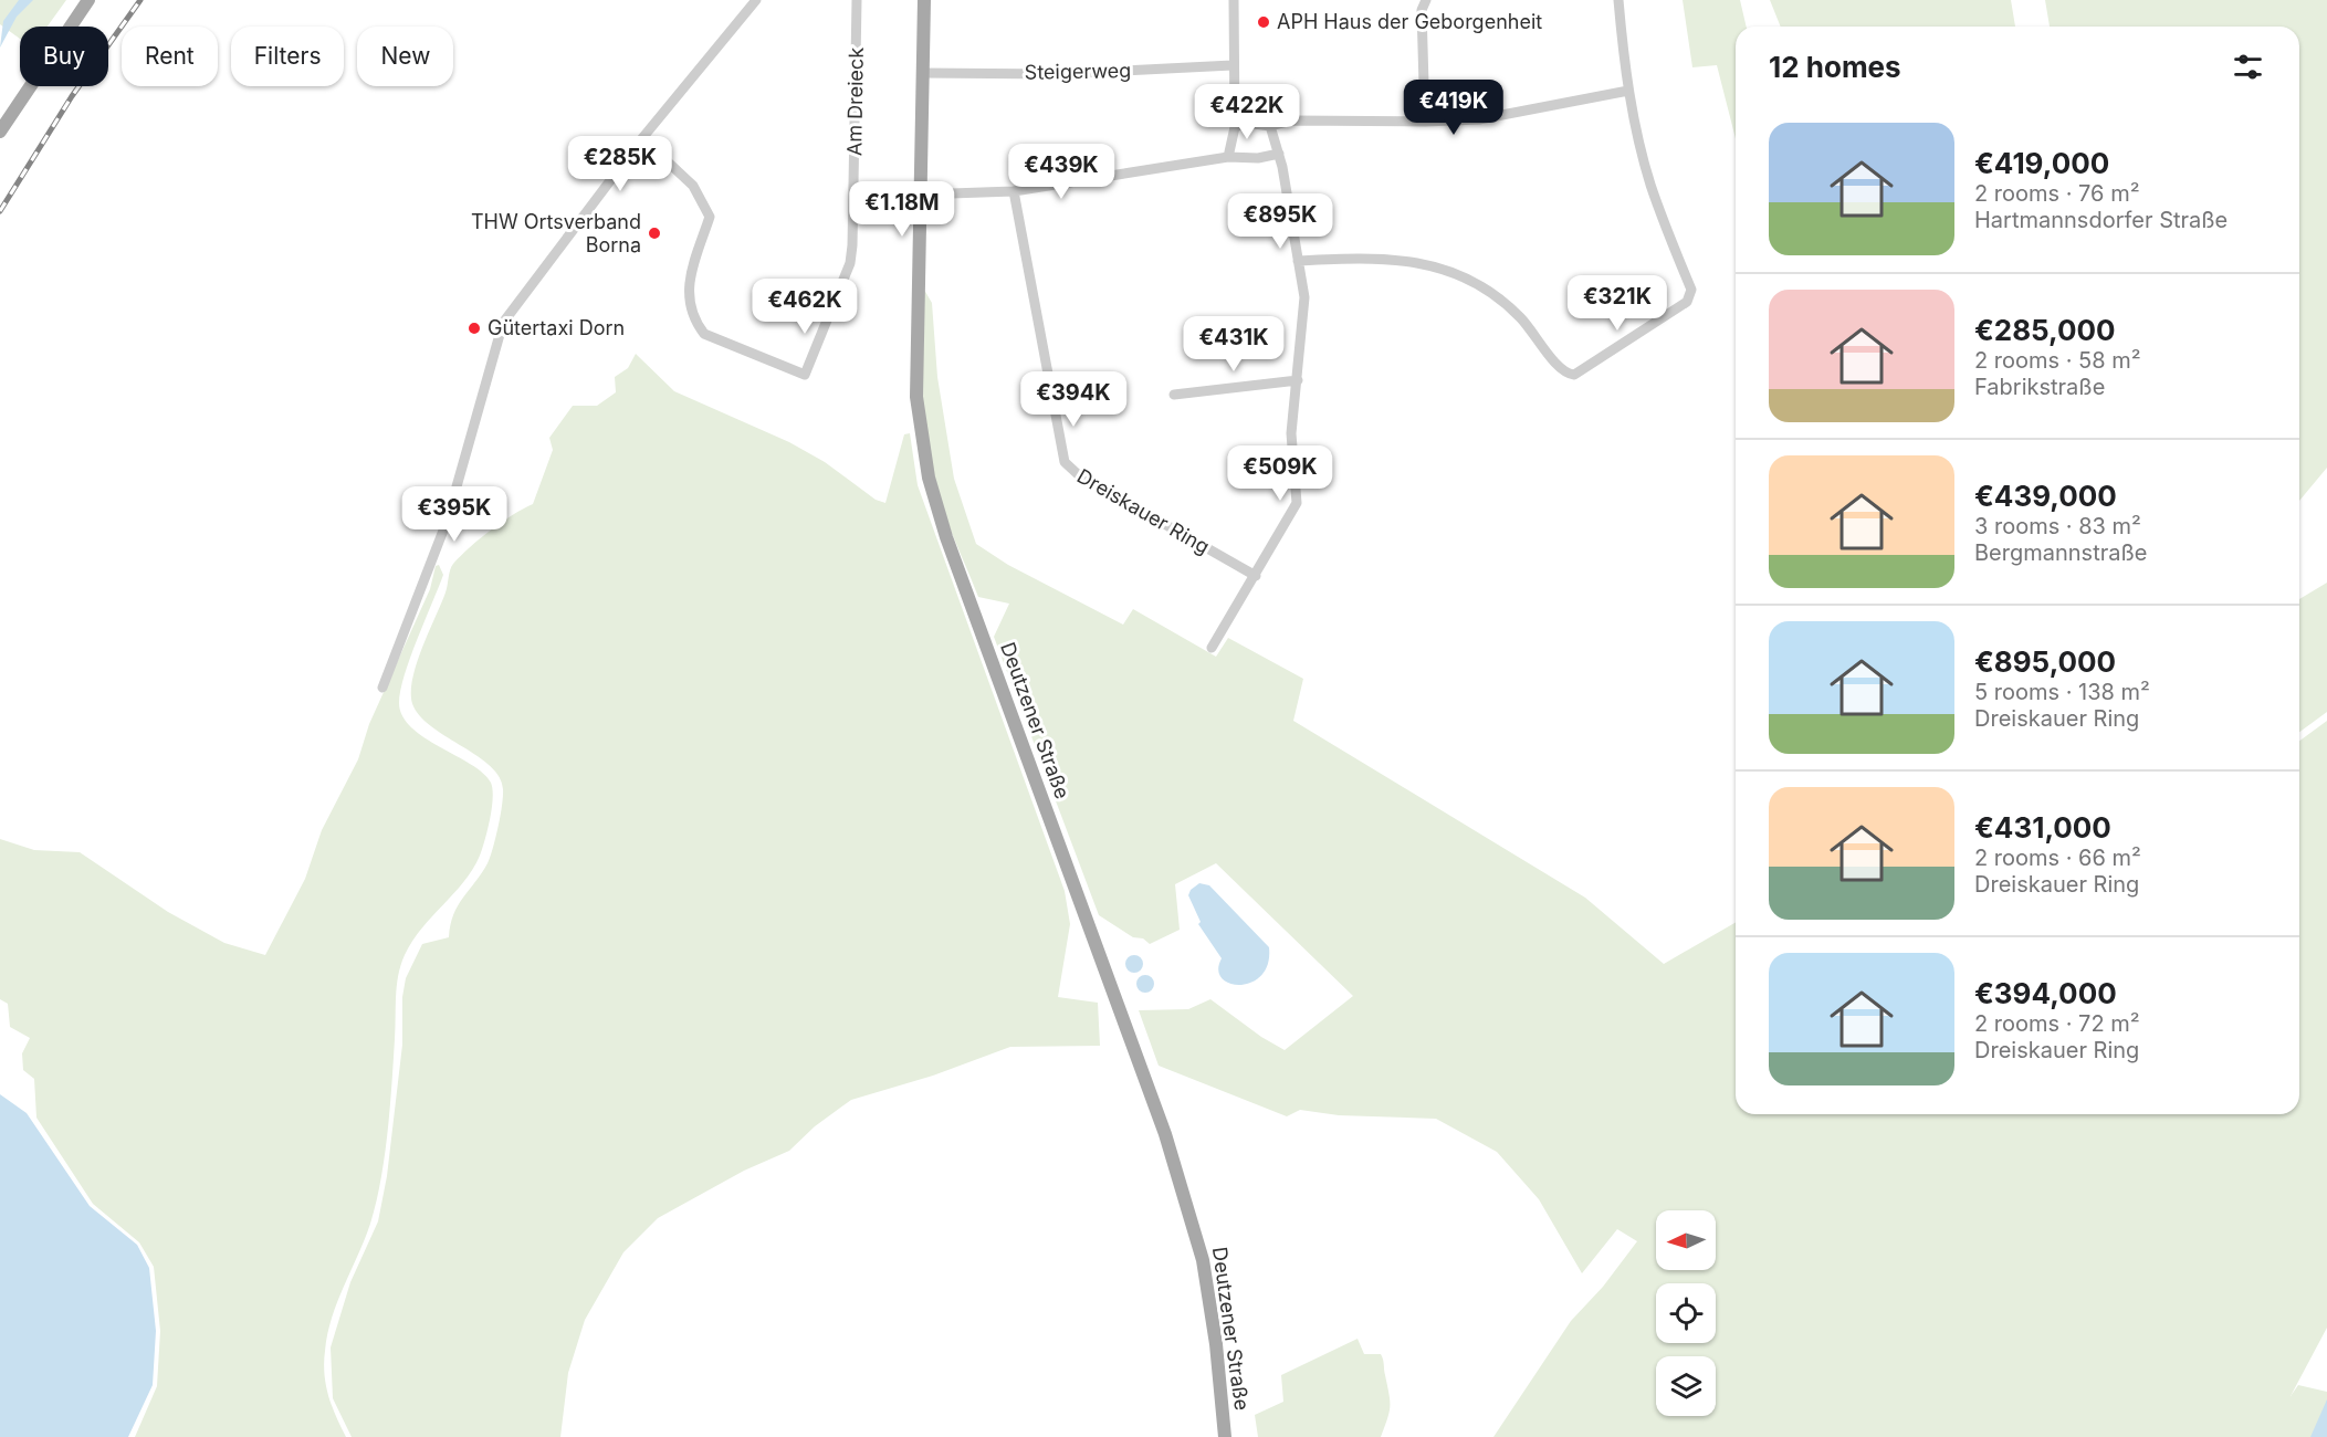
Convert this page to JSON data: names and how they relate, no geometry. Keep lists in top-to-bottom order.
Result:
{
  "streets": {
    "main road": ["Deutzener Straße"],
    "street": ["Steigerweg", "Am Dreieck", "Dreiskauer Ring"]
  },
  "crossings": [
    ["Steigerweg", "Deutzener Straße"]
  ],
  "places": ["APH Haus der Geborgenheit", "THW Ortsverband Borna", "Gütertaxi Dorn"],
  "north": "left",
  "page": {
    "chip": [
      "Buy",
      "Rent",
      "Filters",
      "New"
    ],
    "heading": "12 homes",
    "price": [
      "€419K",
      "€422K",
      "€285K",
      "€439K",
      "€1.18M",
      "€895K",
      "€321K",
      "€462K",
      "€431K",
      "€394K",
      "€509K",
      "€395K"
    ],
    "list": [
      {
        "name": "€419,000",
        "note": "2 rooms · 76 m² · Hartmannsdorfer Straße"
      },
      {
        "name": "€285,000",
        "note": "2 rooms · 58 m² · Fabrikstraße"
      },
      {
        "name": "€439,000",
        "note": "3 rooms · 83 m² · Bergmannstraße"
      },
      {
        "name": "€895,000",
        "note": "5 rooms · 138 m² · Dreiskauer Ring"
      },
      {
        "name": "€431,000",
        "note": "2 rooms · 66 m² · Dreiskauer Ring"
      },
      {
        "name": "€394,000",
        "note": "2 rooms · 72 m² · Dreiskauer Ring"
      }
    ]
  }
}
